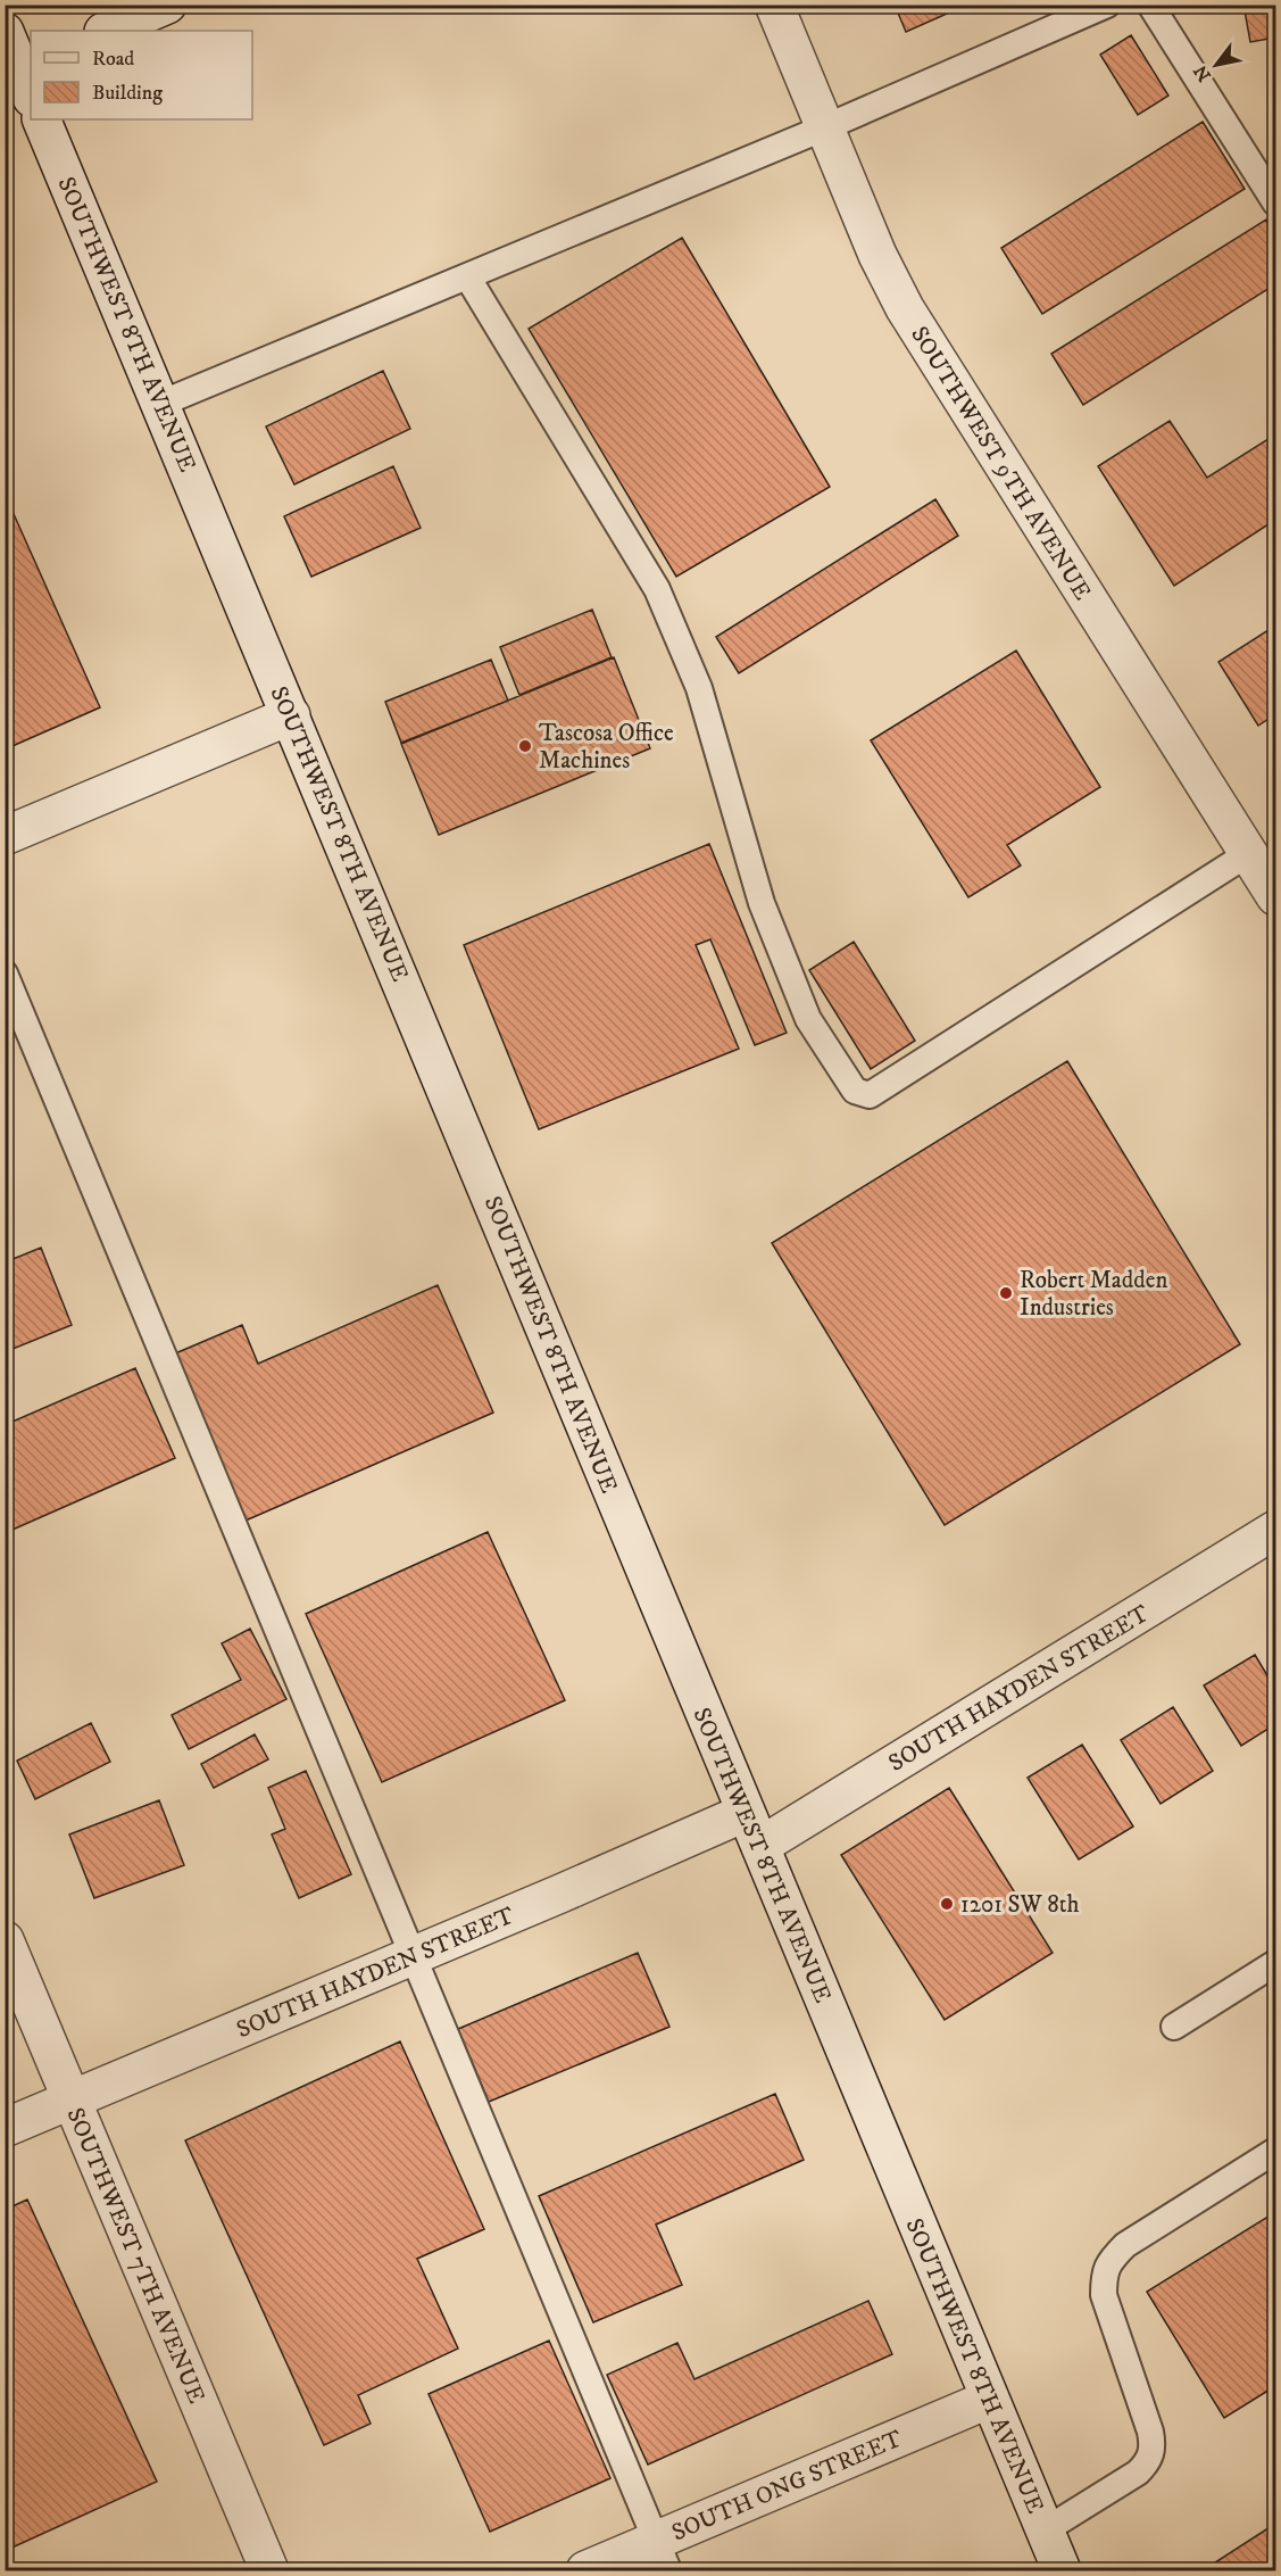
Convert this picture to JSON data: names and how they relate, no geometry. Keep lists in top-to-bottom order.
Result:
{
  "streets": {
    "street": [
      "SOUTHWEST 8TH AVENUE",
      "SOUTHWEST 9TH AVENUE",
      "SOUTH HAYDEN STREET",
      "SOUTHWEST 7TH AVENUE",
      "SOUTH ONG STREET"
    ]
  },
  "crossings": [
    ["SOUTHWEST 8TH AVENUE", "SOUTH HAYDEN STREET"],
    ["SOUTHWEST 8TH AVENUE", "SOUTH ONG STREET"],
    ["SOUTH HAYDEN STREET", "SOUTHWEST 7TH AVENUE"]
  ],
  "places": ["Tascosa Office Machines", "Robert Madden Industries", "1201 SW 8th"],
  "legend": ["Road", "Building"],
  "north": "bottom left"
}
